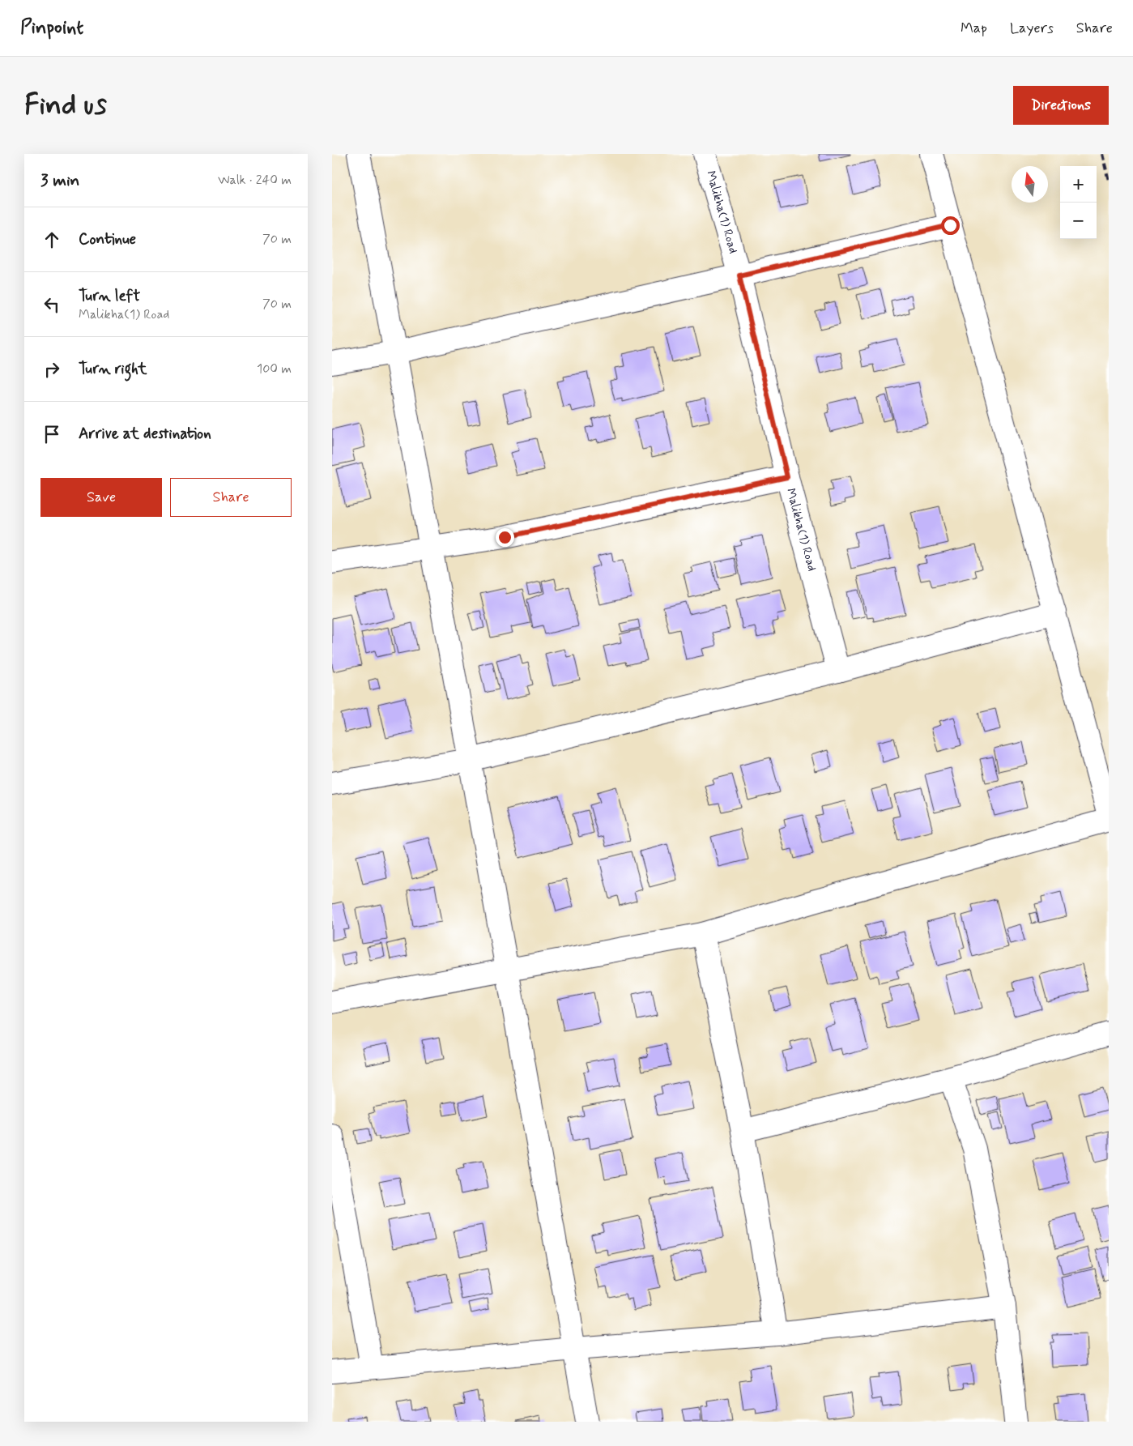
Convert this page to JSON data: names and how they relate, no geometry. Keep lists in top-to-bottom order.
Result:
{
  "streets": {
    "street": ["Malikha(1) Road"]
  },
  "north": "top",
  "page": {
    "header": "Pinpoint",
    "nav": ["Map", "Layers", "Share"],
    "buttons": [
      "Directions",
      ["Save", "Share"]
    ],
    "title": "Find us",
    "heading": ["3 min", "Walk · 240 m"],
    "map_buttons": ["+", "−"],
    "list": [
      ["Continue", "70 m"],
      ["Turn left", "Malikha(1) Road", "70 m"],
      ["Turn right", "100 m"],
      "Arrive at destination"
    ]
  }
}
